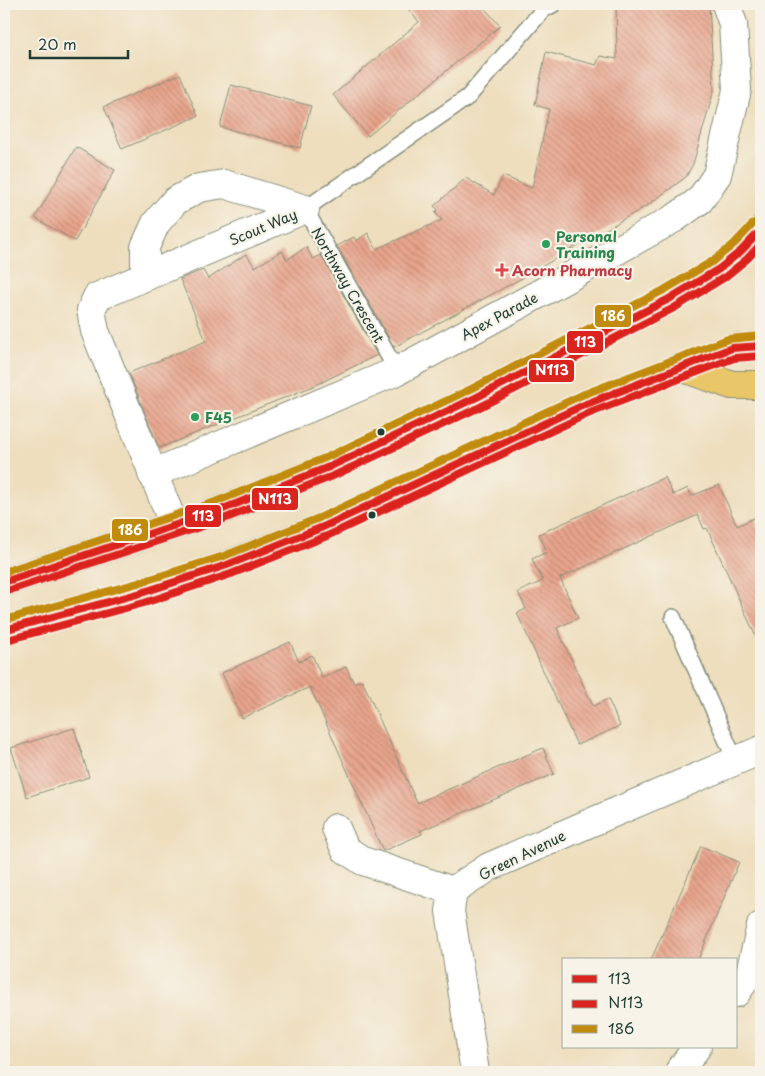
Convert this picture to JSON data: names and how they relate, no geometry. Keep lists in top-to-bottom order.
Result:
{
  "streets": {
    "street": ["Scout Way", "Apex Parade", "Green Avenue"],
    "lane": ["Northway Crescent"]
  },
  "crossings": [
    ["Scout Way", "Northway Crescent"],
    ["Scout Way", "Apex Parade"],
    ["Northway Crescent", "Apex Parade"]
  ],
  "places": {
    "other": ["Personal Training", "F45"],
    "health": ["Acorn Pharmacy"]
  },
  "lines": ["transit line 186", "transit line 113", "transit line N113"],
  "legend": ["113", "N113", "186"],
  "scale_bar": "20 m"
}
